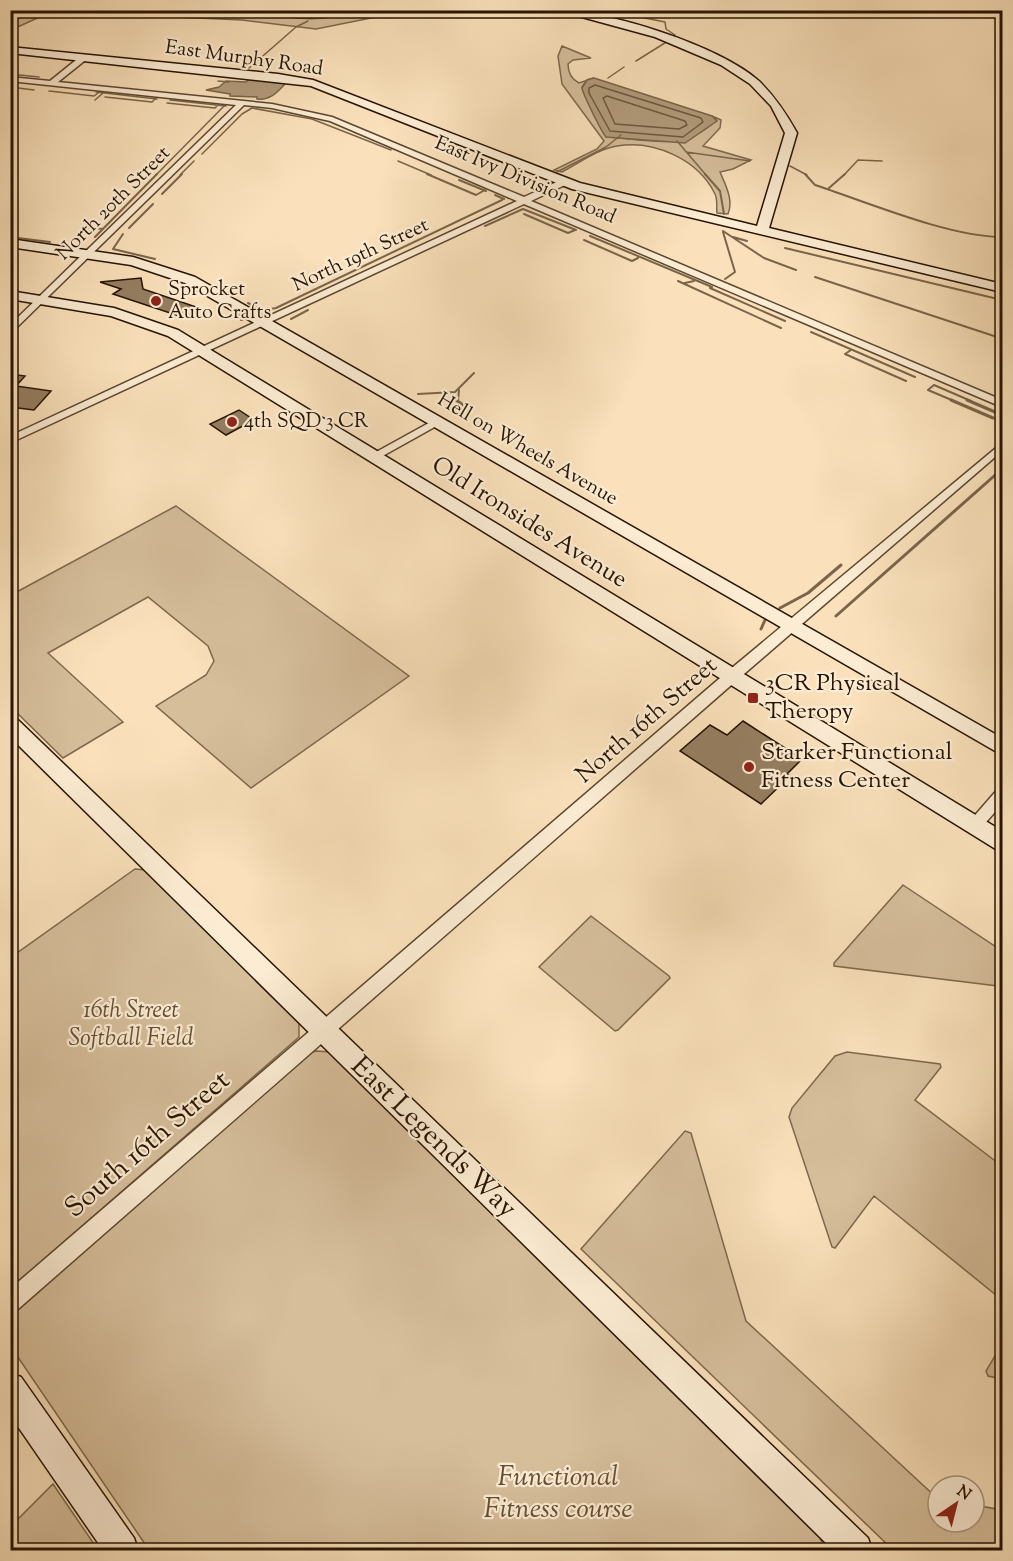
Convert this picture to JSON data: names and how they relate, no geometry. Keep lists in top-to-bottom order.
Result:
{
  "streets": {
    "street": [
      "East Murphy Road",
      "East Ivy Division Road",
      "North 20th Street",
      "North 19th Street",
      "Hell on Wheels Avenue",
      "Old Ironsides Avenue",
      "North 16th Street",
      "East Legends Way",
      "South 16th Street"
    ]
  },
  "crossings": [
    ["East Murphy Road", "North 19th Street"],
    ["East Ivy Division Road", "North 20th Street"],
    ["East Ivy Division Road", "North 19th Street"],
    ["North 20th Street", "Hell on Wheels Avenue"],
    ["North 20th Street", "Old Ironsides Avenue"],
    ["North 19th Street", "Hell on Wheels Avenue"],
    ["North 19th Street", "Old Ironsides Avenue"],
    ["Hell on Wheels Avenue", "North 16th Street"],
    ["Old Ironsides Avenue", "North 16th Street"],
    ["North 16th Street", "East Legends Way"],
    ["North 16th Street", "South 16th Street"],
    ["East Legends Way", "South 16th Street"]
  ],
  "parks": ["16th Street Softball Field", "Functional Fitness course"],
  "places": {
    "other": ["Sprocket Auto Crafts", "4th SQD 3 CR", "Starker Functional Fitness Center"],
    "transit": ["3CR Physical Theropy"]
  },
  "north": "top right"
}
